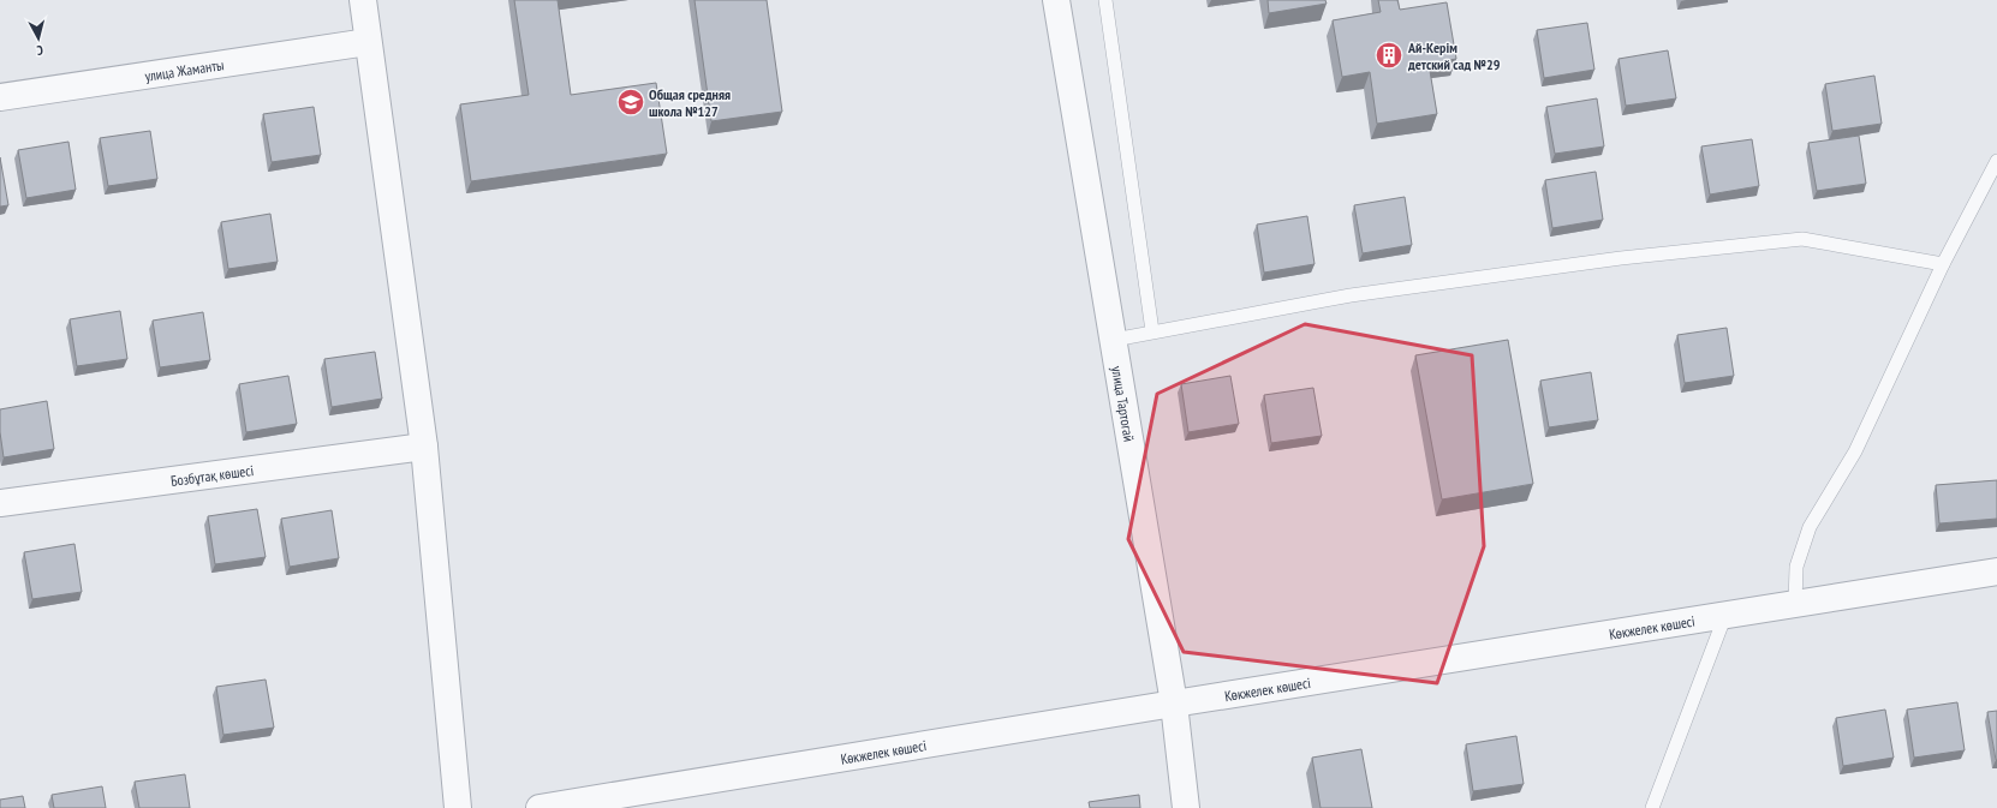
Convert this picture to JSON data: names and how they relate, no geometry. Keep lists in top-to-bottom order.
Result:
{
  "streets": {
    "street": [
      "улица Жаманты",
      "улица Тартогай",
      "Бозбұтақ көшесі",
      "Көкжелек көшесі"
    ]
  },
  "crossings": [
    ["улица Тартогай", "Көкжелек көшесі"]
  ],
  "places": {
    "building": ["Ай-Керім детский сад №29"],
    "school or university": ["Общая средняя школа №127"]
  },
  "north": "bottom"
}
